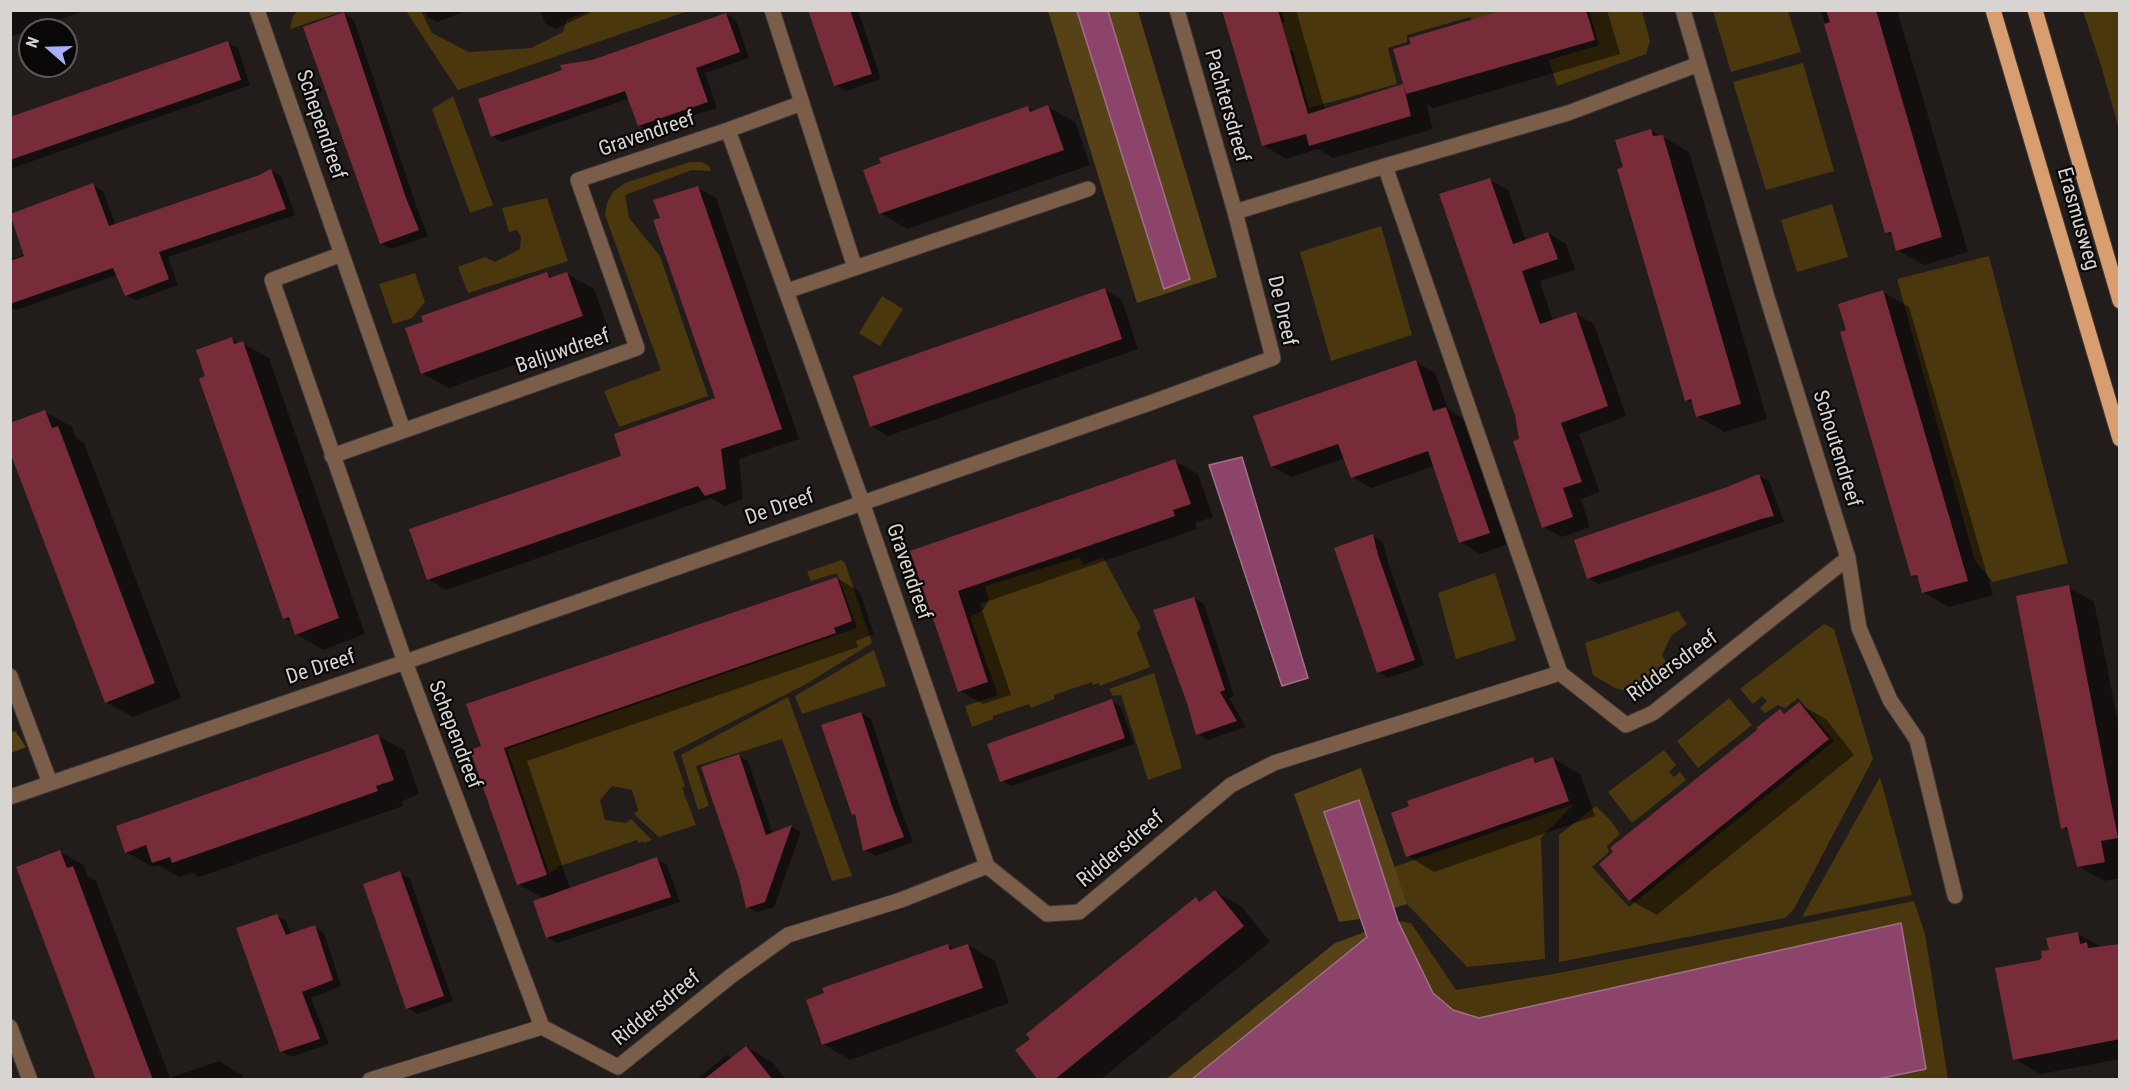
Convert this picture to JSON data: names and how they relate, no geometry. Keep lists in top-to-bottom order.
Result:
{
  "streets": {
    "main road": ["Erasmusweg"],
    "street": [
      "Pachtersdreef",
      "Schependreef",
      "Gravendreef",
      "De Dreef",
      "Baljuwdreef",
      "Schoutendreef",
      "Riddersdreef"
    ]
  },
  "crossings": [
    ["Pachtersdreef", "De Dreef"],
    ["Schependreef", "De Dreef"],
    ["Schependreef", "Baljuwdreef"],
    ["Schependreef", "Riddersdreef"],
    ["Gravendreef", "De Dreef"],
    ["Gravendreef", "Baljuwdreef"],
    ["Gravendreef", "Riddersdreef"],
    ["Schoutendreef", "Riddersdreef"]
  ],
  "north": "left"
}
